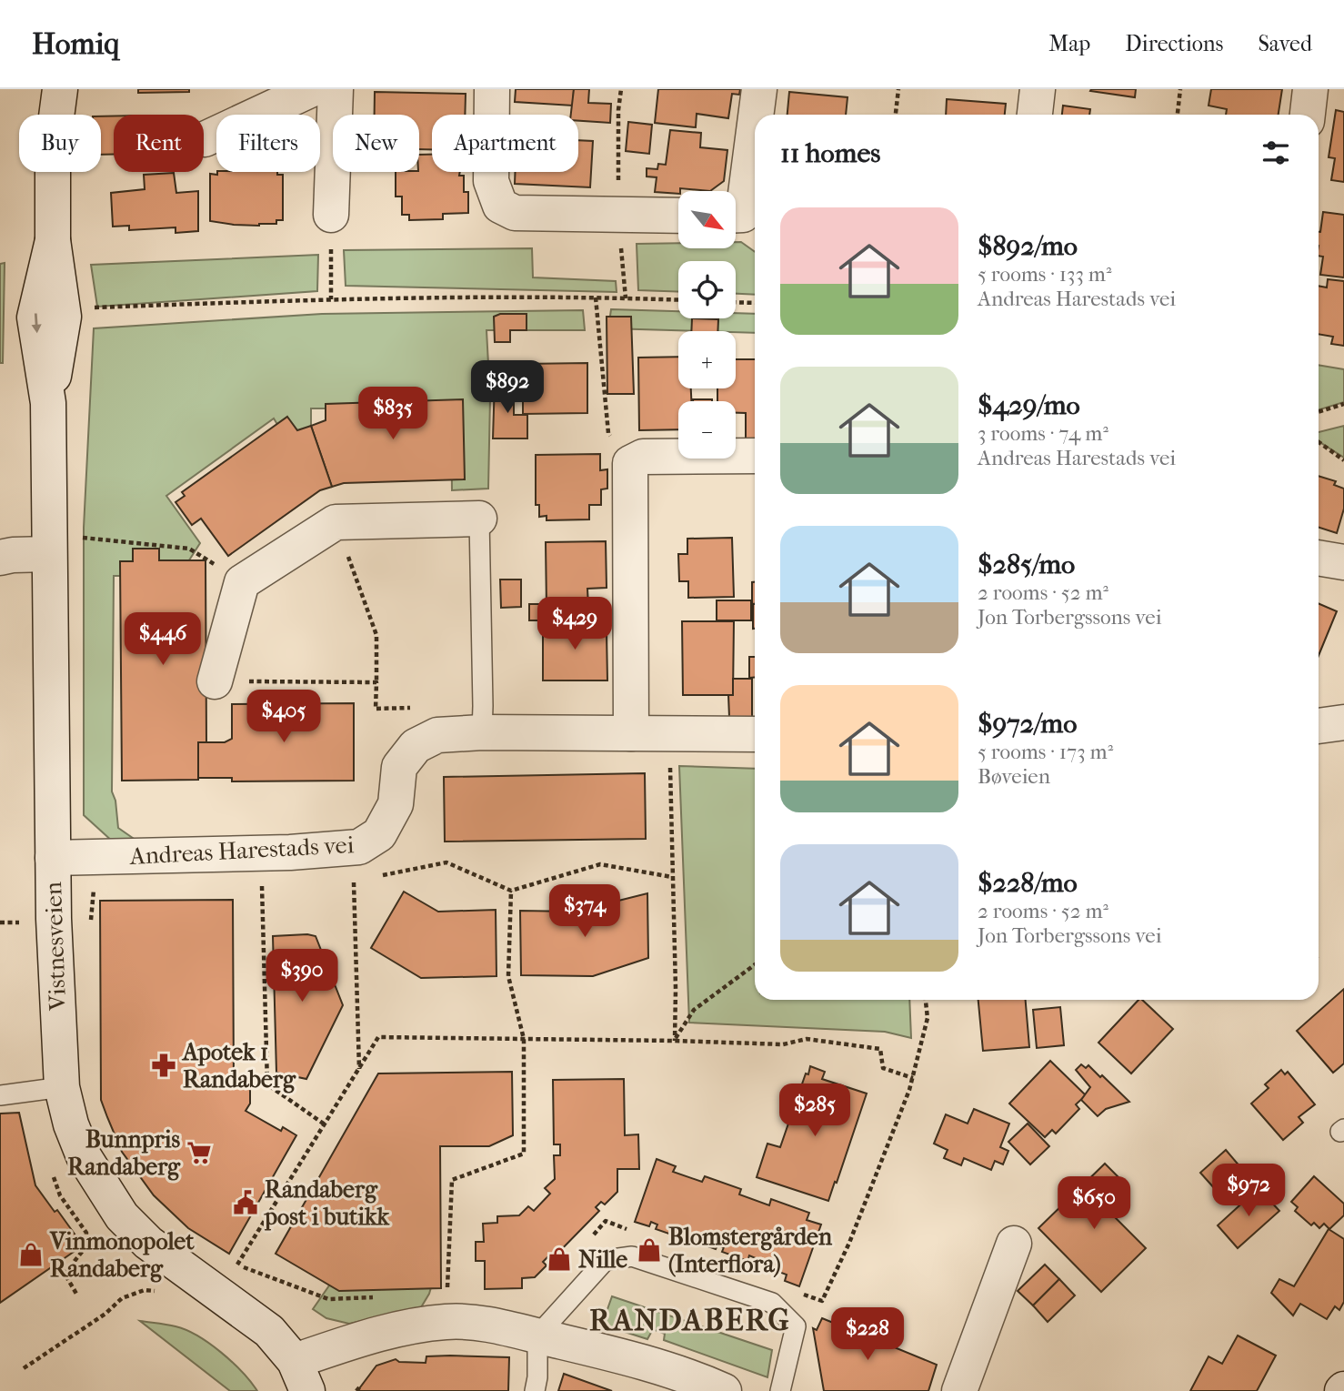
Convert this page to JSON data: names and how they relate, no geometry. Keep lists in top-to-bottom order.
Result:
{
  "streets": {
    "street": ["Andreas Harestads vei", "Vistnesveien"]
  },
  "crossings": [
    ["Andreas Harestads vei", "Vistnesveien"]
  ],
  "districts": ["RANDABERG"],
  "places": {
    "pharmacy": ["Apotek 1 Randaberg"],
    "supermarket": ["Bunnpris Randaberg"],
    "public building": ["Randaberg post i butikk"],
    "shop": ["Blomstergården (Interflora)", "Vinmonopolet Randaberg", "Nille"]
  },
  "north": "bottom right",
  "page": {
    "header": "Homiq",
    "nav": ["Map", "Directions", "Saved"],
    "chip": [
      "Buy",
      "Rent",
      "Filters",
      "New",
      "Apartment"
    ],
    "heading": "11 homes",
    "map_buttons": ["+", "−"],
    "list": [
      {
        "name": "$892/mo",
        "note": "5 rooms · 133 m² · Andreas Harestads vei"
      },
      {
        "name": "$429/mo",
        "note": "3 rooms · 74 m² · Andreas Harestads vei"
      },
      {
        "name": "$285/mo",
        "note": "2 rooms · 52 m² · Jon Torbergssons vei"
      },
      {
        "name": "$972/mo",
        "note": "5 rooms · 173 m² · Bøveien"
      },
      {
        "name": "$228/mo",
        "note": "2 rooms · 52 m² · Jon Torbergssons vei"
      }
    ],
    "price": [
      "$892",
      "$835",
      "$429",
      "$446",
      "$405",
      "$374",
      "$390",
      "$285",
      "$972",
      "$650",
      "$228"
    ]
  }
}
